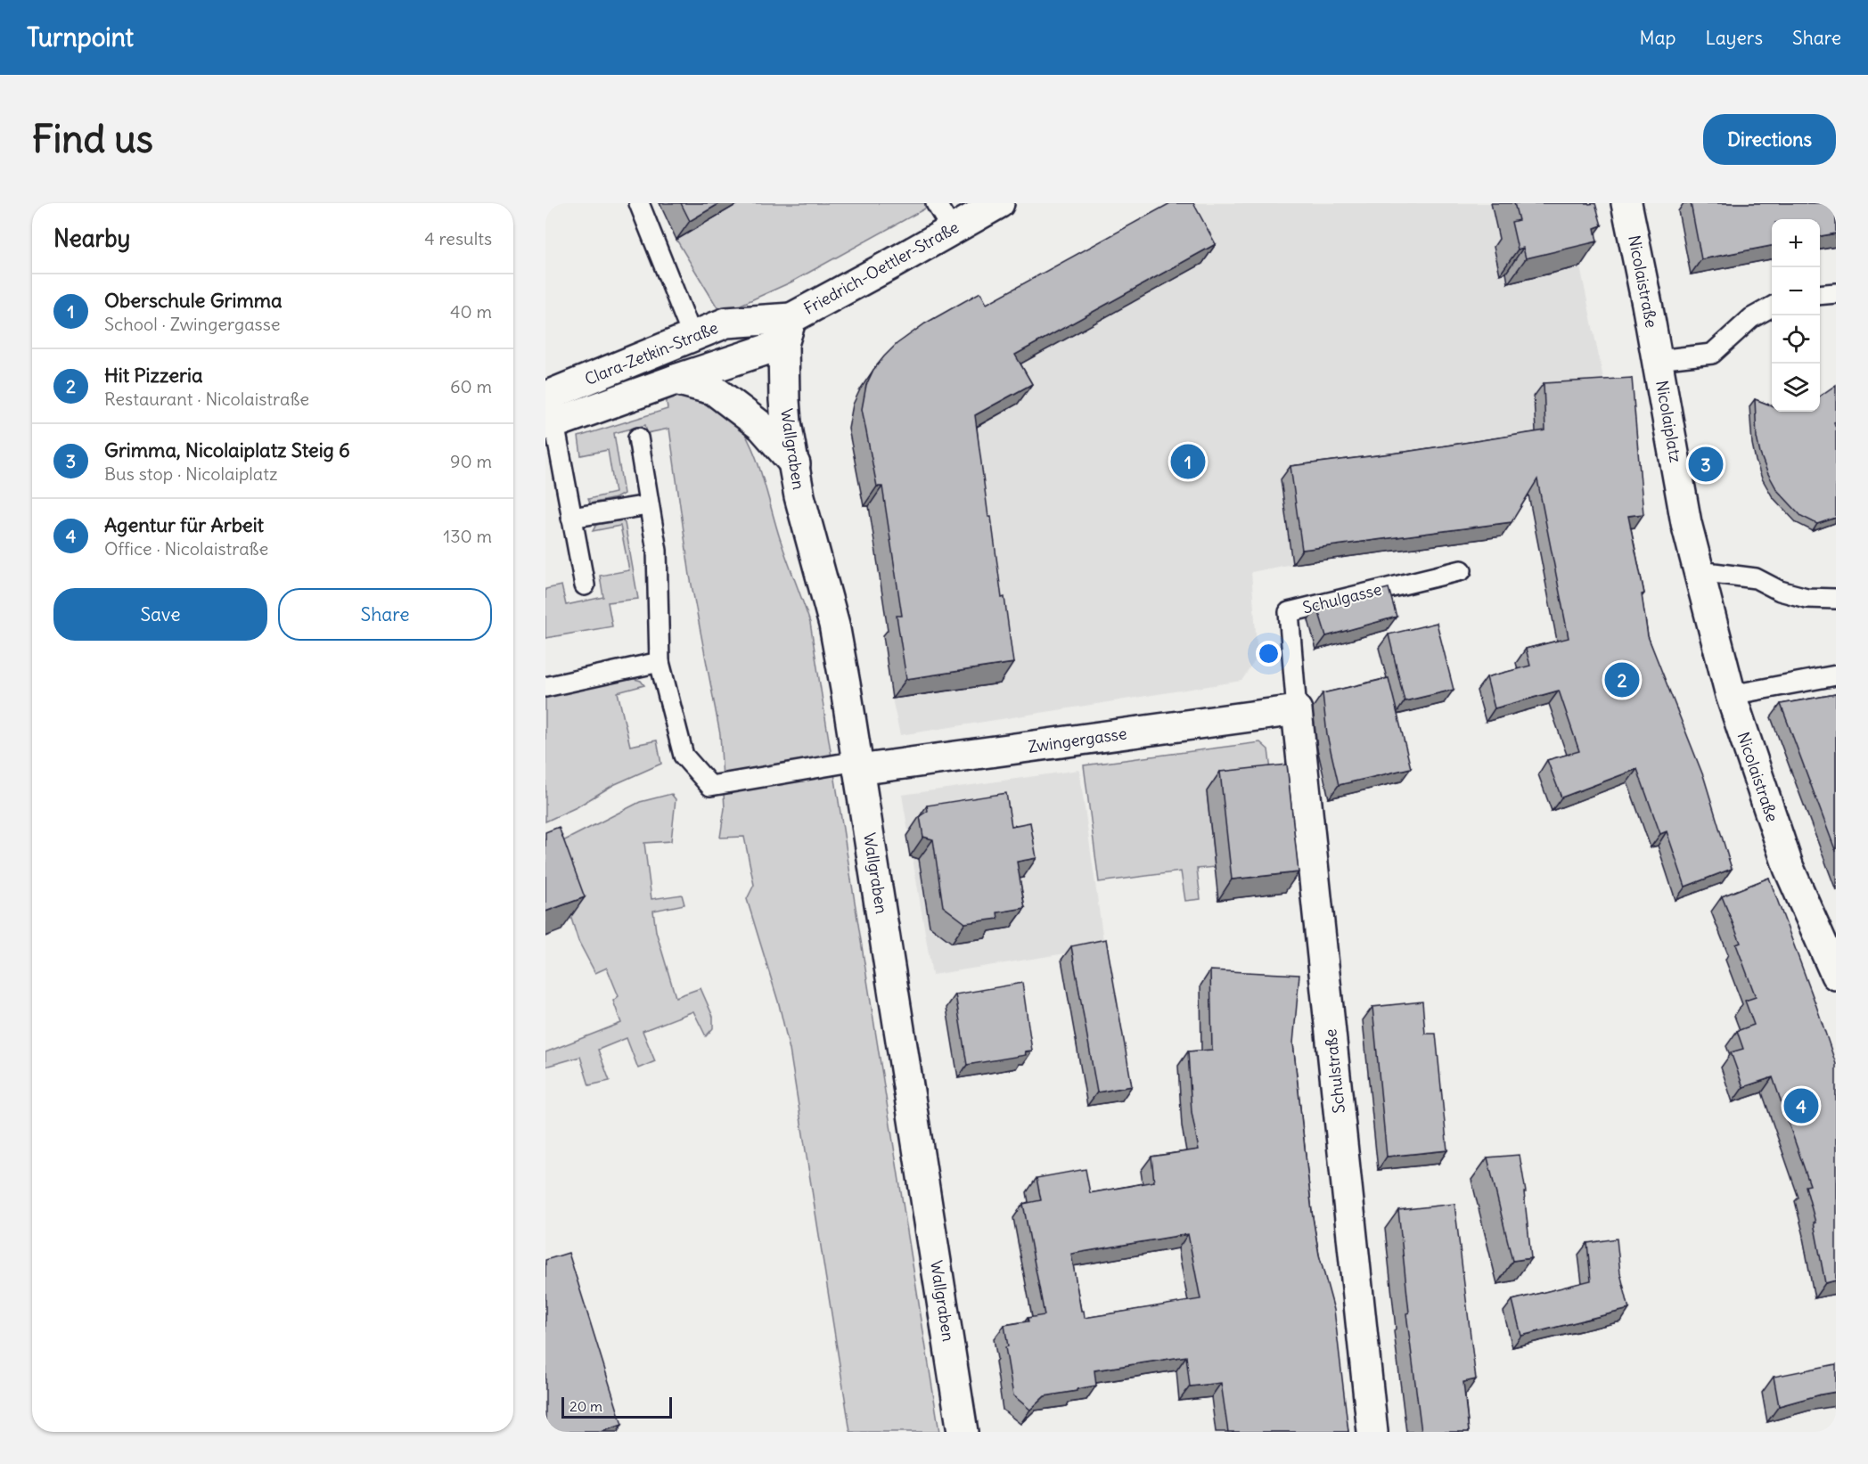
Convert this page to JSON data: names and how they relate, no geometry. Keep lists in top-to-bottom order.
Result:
{
  "streets": {
    "street": [
      "Friedrich-Oettler-Straße",
      "Nicolaistraße",
      "Clara-Zetkin-Straße",
      "Nicolaiplatz",
      "Wallgraben",
      "Zwingergasse",
      "Schulstraße"
    ],
    "lane": ["Schulgasse"]
  },
  "crossings": [
    ["Friedrich-Oettler-Straße", "Clara-Zetkin-Straße"],
    ["Friedrich-Oettler-Straße", "Wallgraben"],
    ["Nicolaistraße", "Nicolaiplatz"],
    ["Clara-Zetkin-Straße", "Wallgraben"],
    ["Wallgraben", "Zwingergasse"],
    ["Schulgasse", "Zwingergasse"],
    ["Schulgasse", "Schulstraße"],
    ["Zwingergasse", "Schulstraße"]
  ],
  "scale_bar": "20 m",
  "page": {
    "header": "Turnpoint",
    "nav": ["Map", "Layers", "Share"],
    "buttons": [
      "Directions",
      ["Save", "Share"]
    ],
    "title": "Find us",
    "heading": ["Nearby", "4 results"],
    "map_buttons": ["+", "−"],
    "list": [
      {
        "mark": "1",
        "name": "Oberschule Grimma",
        "note": "School · Zwingergasse",
        "value": "40 m"
      },
      {
        "mark": "2",
        "name": "Hit Pizzeria",
        "note": "Restaurant · Nicolaistraße",
        "value": "60 m"
      },
      {
        "mark": "3",
        "name": "Grimma, Nicolaiplatz Steig 6",
        "note": "Bus stop · Nicolaiplatz",
        "value": "90 m"
      },
      {
        "mark": "4",
        "name": "Agentur für Arbeit",
        "note": "Office · Nicolaistraße",
        "value": "130 m"
      }
    ],
    "pins": [
      "1",
      "3",
      "2",
      "4"
    ],
    "scale": "20 m"
  }
}
